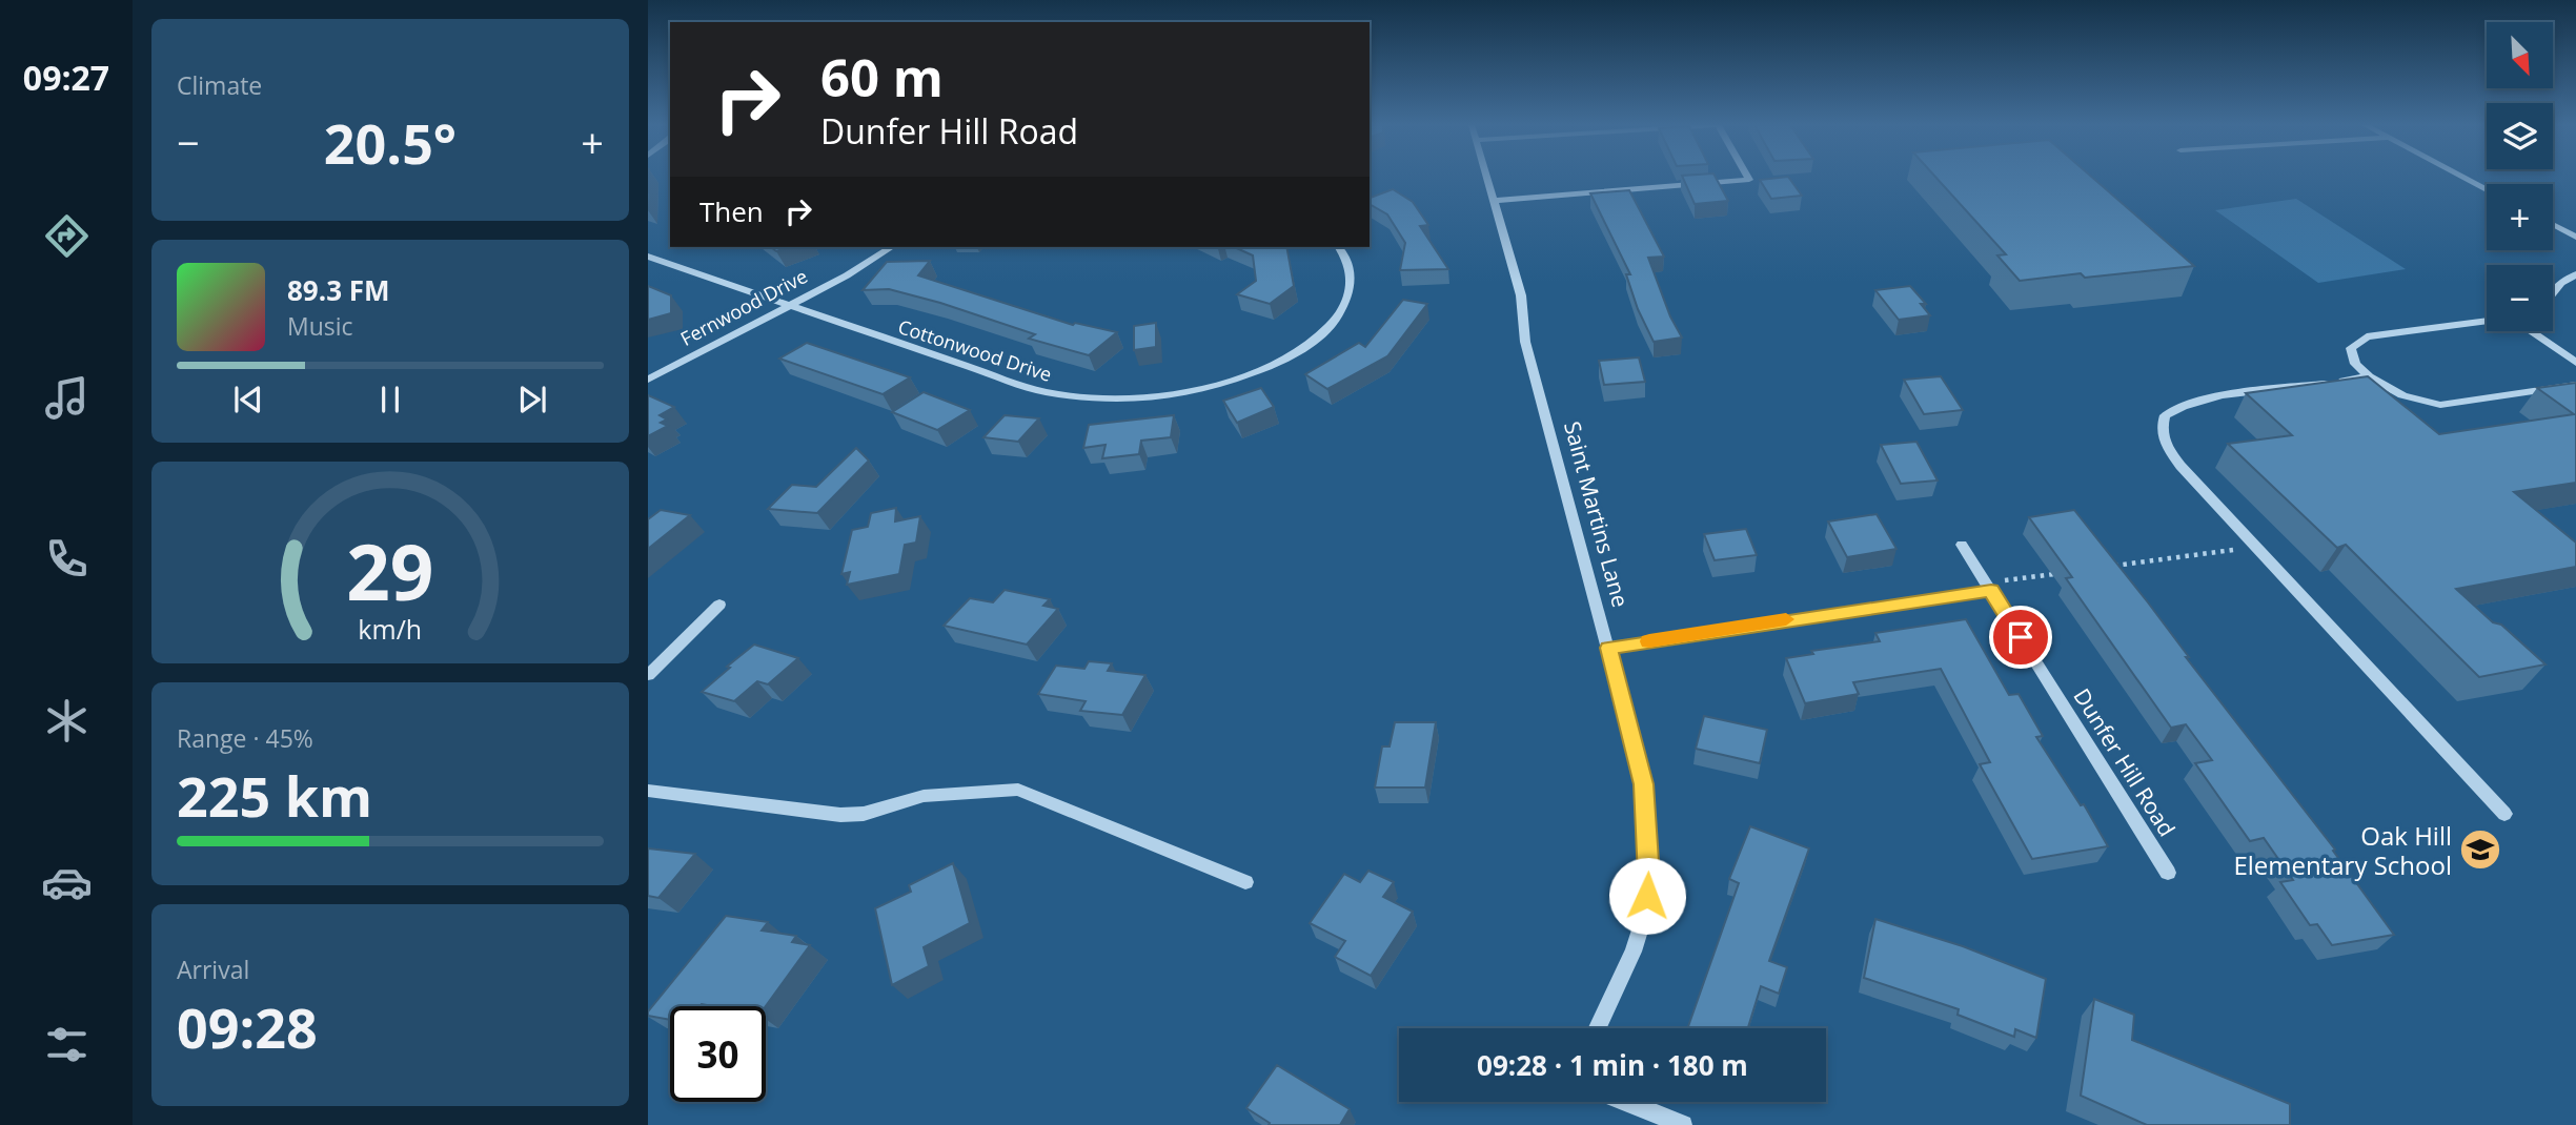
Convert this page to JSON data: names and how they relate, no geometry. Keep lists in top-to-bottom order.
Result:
{
  "streets": {
    "street": [
      "Fernwood Drive",
      "Cottonwood Drive",
      "Saint Martins Lane",
      "Dunfer Hill Road"
    ]
  },
  "crossings": [
    ["Fernwood Drive", "Cottonwood Drive"]
  ],
  "places": {
    "school or university": ["Oak Hill Elementary School"]
  },
  "north": "bottom right",
  "page": {
    "tabs": "09:27",
    "tile": [
      "Climate",
      ["Range · 45%", "225 km"],
      ["Arrival", "09:28"]
    ],
    "map_buttons": ["+", "−"],
    "turn": ["60 m", "Dunfer Hill Road"],
    "heat": ["−", "20.5°", "+"],
    "then": "Then",
    "song": ["89.3 FM", "Music"],
    "limit": "30",
    "trip": "09:28 · 1 min · 180 m",
    "gauge": ["29", "km/h"]
  }
}
